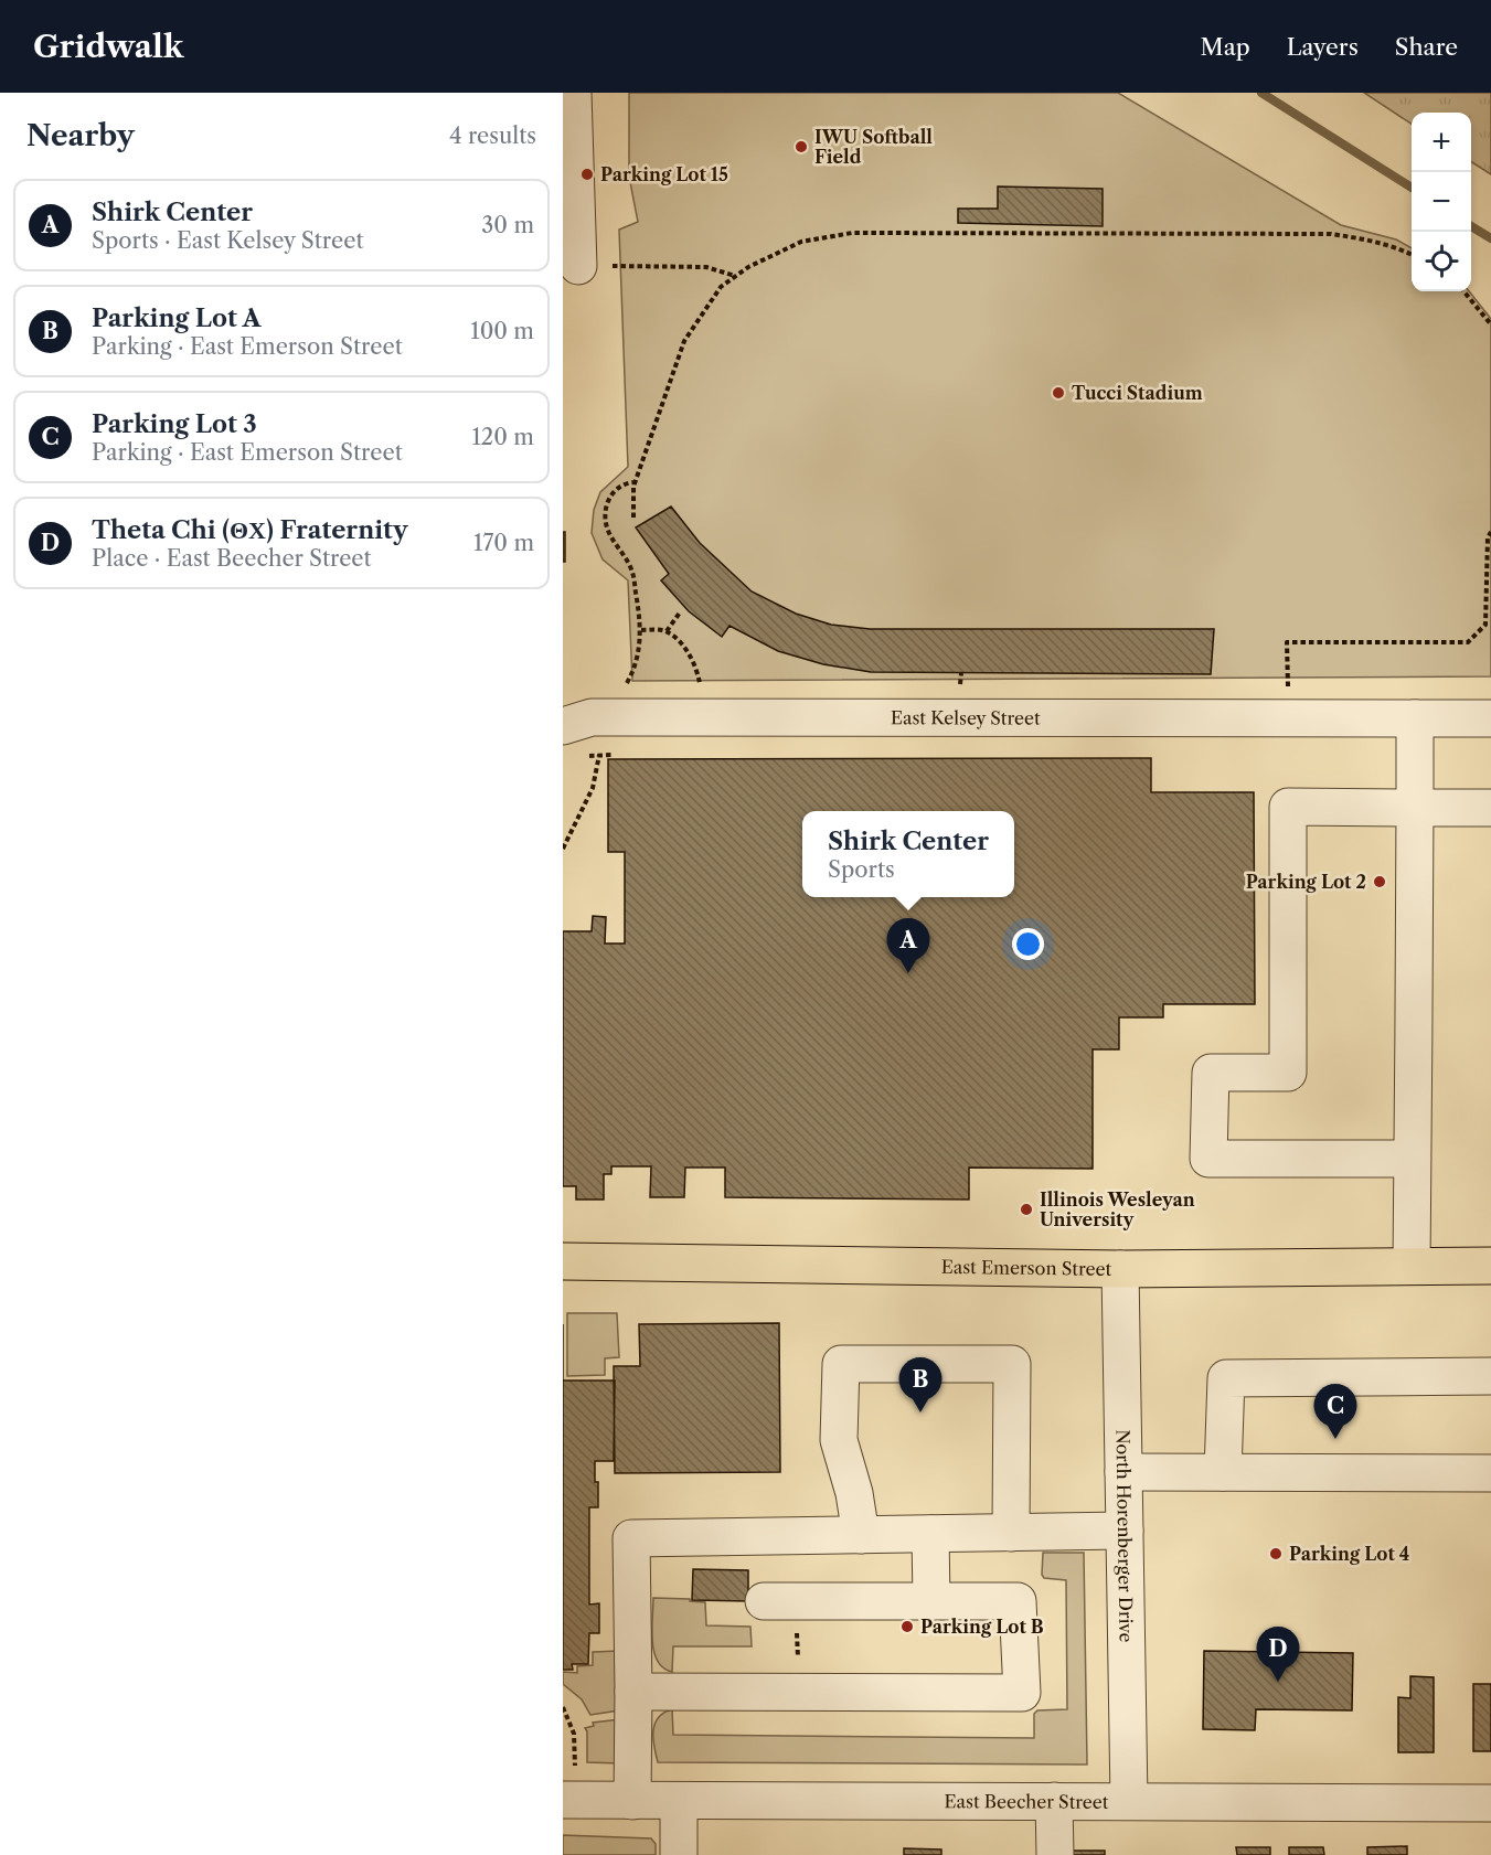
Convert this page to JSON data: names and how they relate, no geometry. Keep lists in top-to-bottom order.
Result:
{
  "streets": {
    "main road": ["East Emerson Street"],
    "street": ["East Kelsey Street", "North Horenberger Drive", "East Beecher Street"]
  },
  "crossings": [
    ["East Emerson Street", "North Horenberger Drive"],
    ["North Horenberger Drive", "East Beecher Street"]
  ],
  "places": [
    "IWU Softball Field",
    "Parking Lot 15",
    "Tucci Stadium",
    "Parking Lot 2",
    "Illinois Wesleyan University",
    "Parking Lot 4",
    "Parking Lot B"
  ],
  "page": {
    "header": "Gridwalk",
    "nav": ["Map", "Layers", "Share"],
    "heading": ["Nearby", "4 results"],
    "map_buttons": ["+", "−"],
    "list": [
      {
        "mark": "A",
        "name": "Shirk Center",
        "note": "Sports · East Kelsey Street",
        "value": "30 m"
      },
      {
        "mark": "B",
        "name": "Parking Lot A",
        "note": "Parking · East Emerson Street",
        "value": "100 m"
      },
      {
        "mark": "C",
        "name": "Parking Lot 3",
        "note": "Parking · East Emerson Street",
        "value": "120 m"
      },
      {
        "mark": "D",
        "name": "Theta Chi (ΘΧ) Fraternity",
        "note": "Place · East Beecher Street",
        "value": "170 m"
      }
    ],
    "popup": ["Shirk Center", "Sports"],
    "pins": [
      "A",
      "B",
      "C",
      "D"
    ]
  }
}
